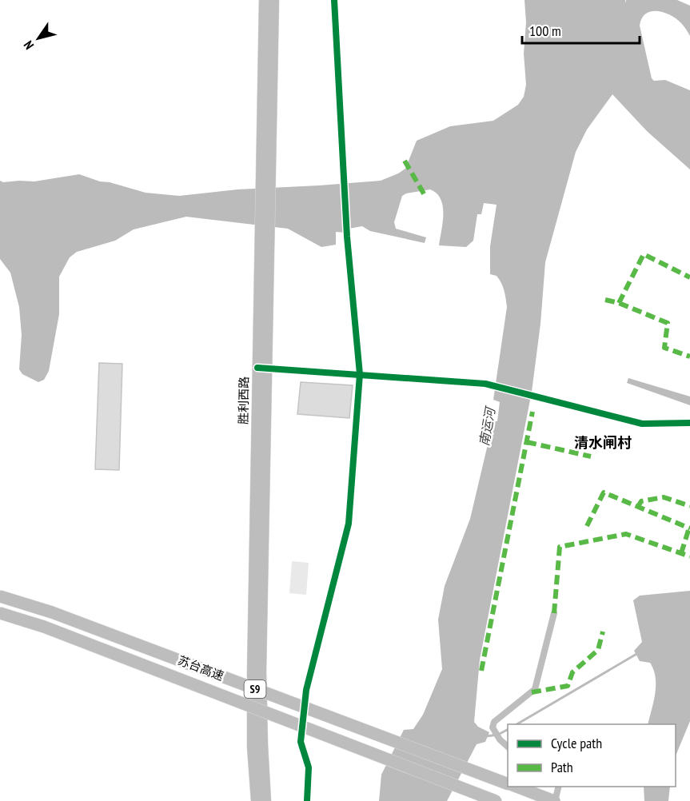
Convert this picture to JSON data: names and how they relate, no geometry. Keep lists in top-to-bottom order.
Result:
{
  "streets": {
    "highway": ["苏台高速", "S9"],
    "main road": ["胜利西路"]
  },
  "districts": ["清水闸村"],
  "water": ["南运河"],
  "legend": ["Cycle path", "Path"],
  "scale_bar": "100 m",
  "north": "bottom left"
}
